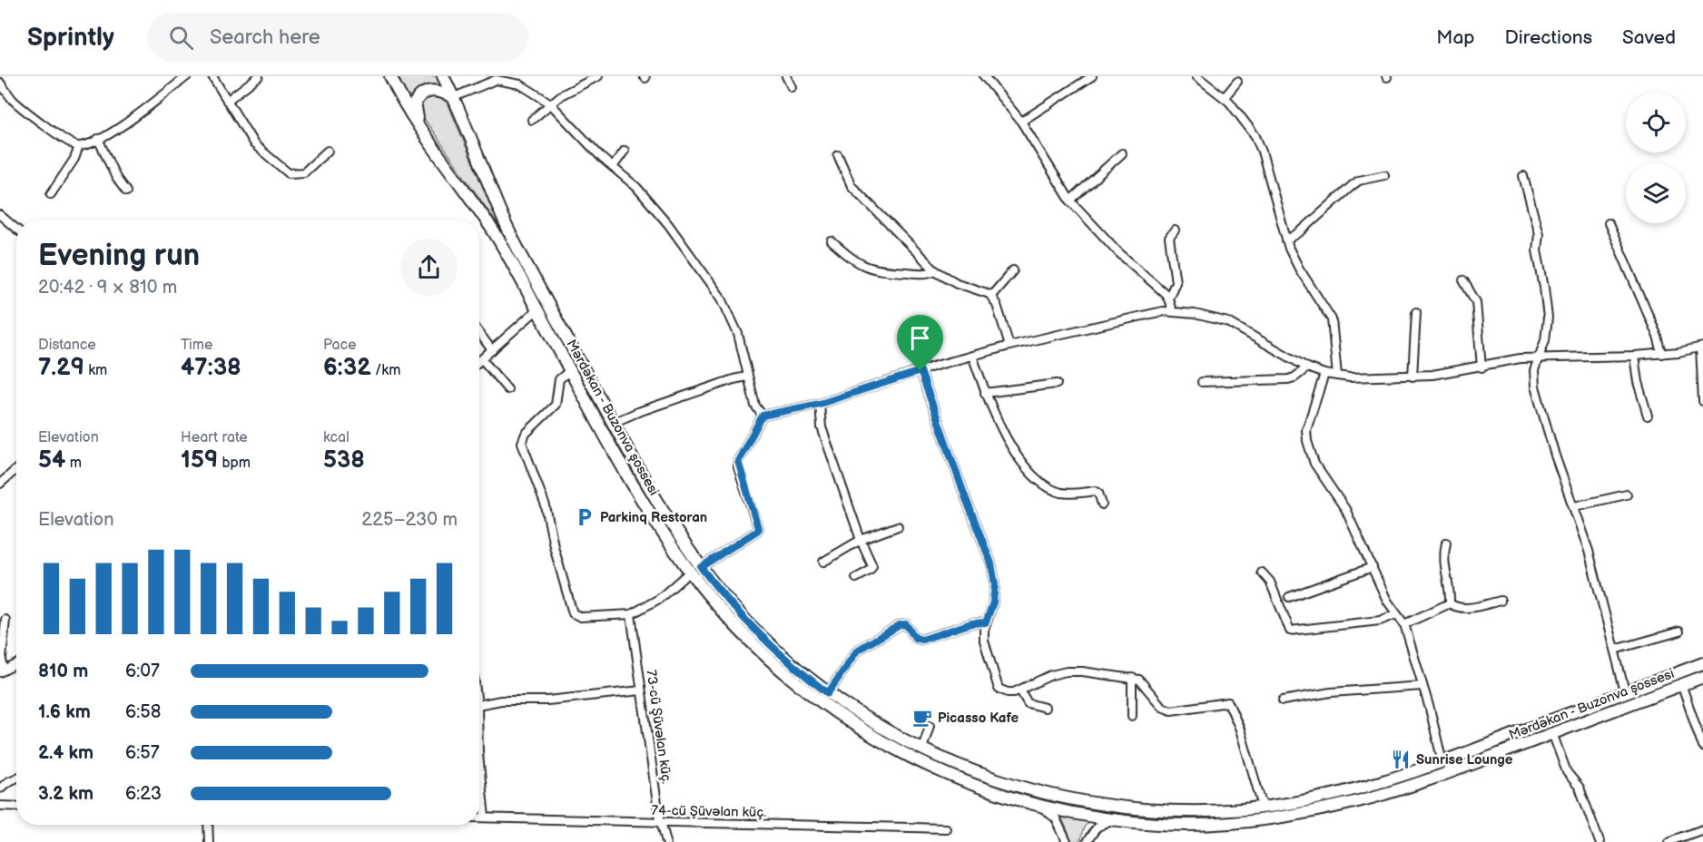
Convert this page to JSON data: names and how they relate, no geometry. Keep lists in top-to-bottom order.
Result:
{
  "streets": {
    "main road": ["Mərdəkan - Buzonva şossesi"],
    "street": ["73-cü Şüvəlan küç.", "74-cü Şüvəlan küç."]
  },
  "crossings": [
    ["73-cü Şüvəlan küç.", "74-cü Şüvəlan küç."]
  ],
  "places": {
    "parking": ["Parkinq Restoran"],
    "cafe": ["Picasso Kafe"],
    "restaurant": ["Sunrise Lounge"]
  },
  "page": {
    "header": "Sprintly",
    "search": "Search here",
    "nav": ["Map", "Directions", "Saved"],
    "heading": ["Evening run", "20:42 · 9 × 810 m"],
    "stats": [
      ["Distance", "7.29 km"],
      ["Time", "47:38"],
      ["Pace", "6:32 /km"],
      ["Elevation", "54 m"],
      ["Heart rate", "159 bpm"],
      ["kcal", "538"]
    ],
    "chart": ["Elevation", "225–230 m"],
    "list": [
      {
        "name": "810 m",
        "note": "6:07"
      },
      {
        "name": "1.6 km",
        "note": "6:58"
      },
      {
        "name": "2.4 km",
        "note": "6:57"
      },
      {
        "name": "3.2 km",
        "note": "6:23"
      }
    ]
  }
}
